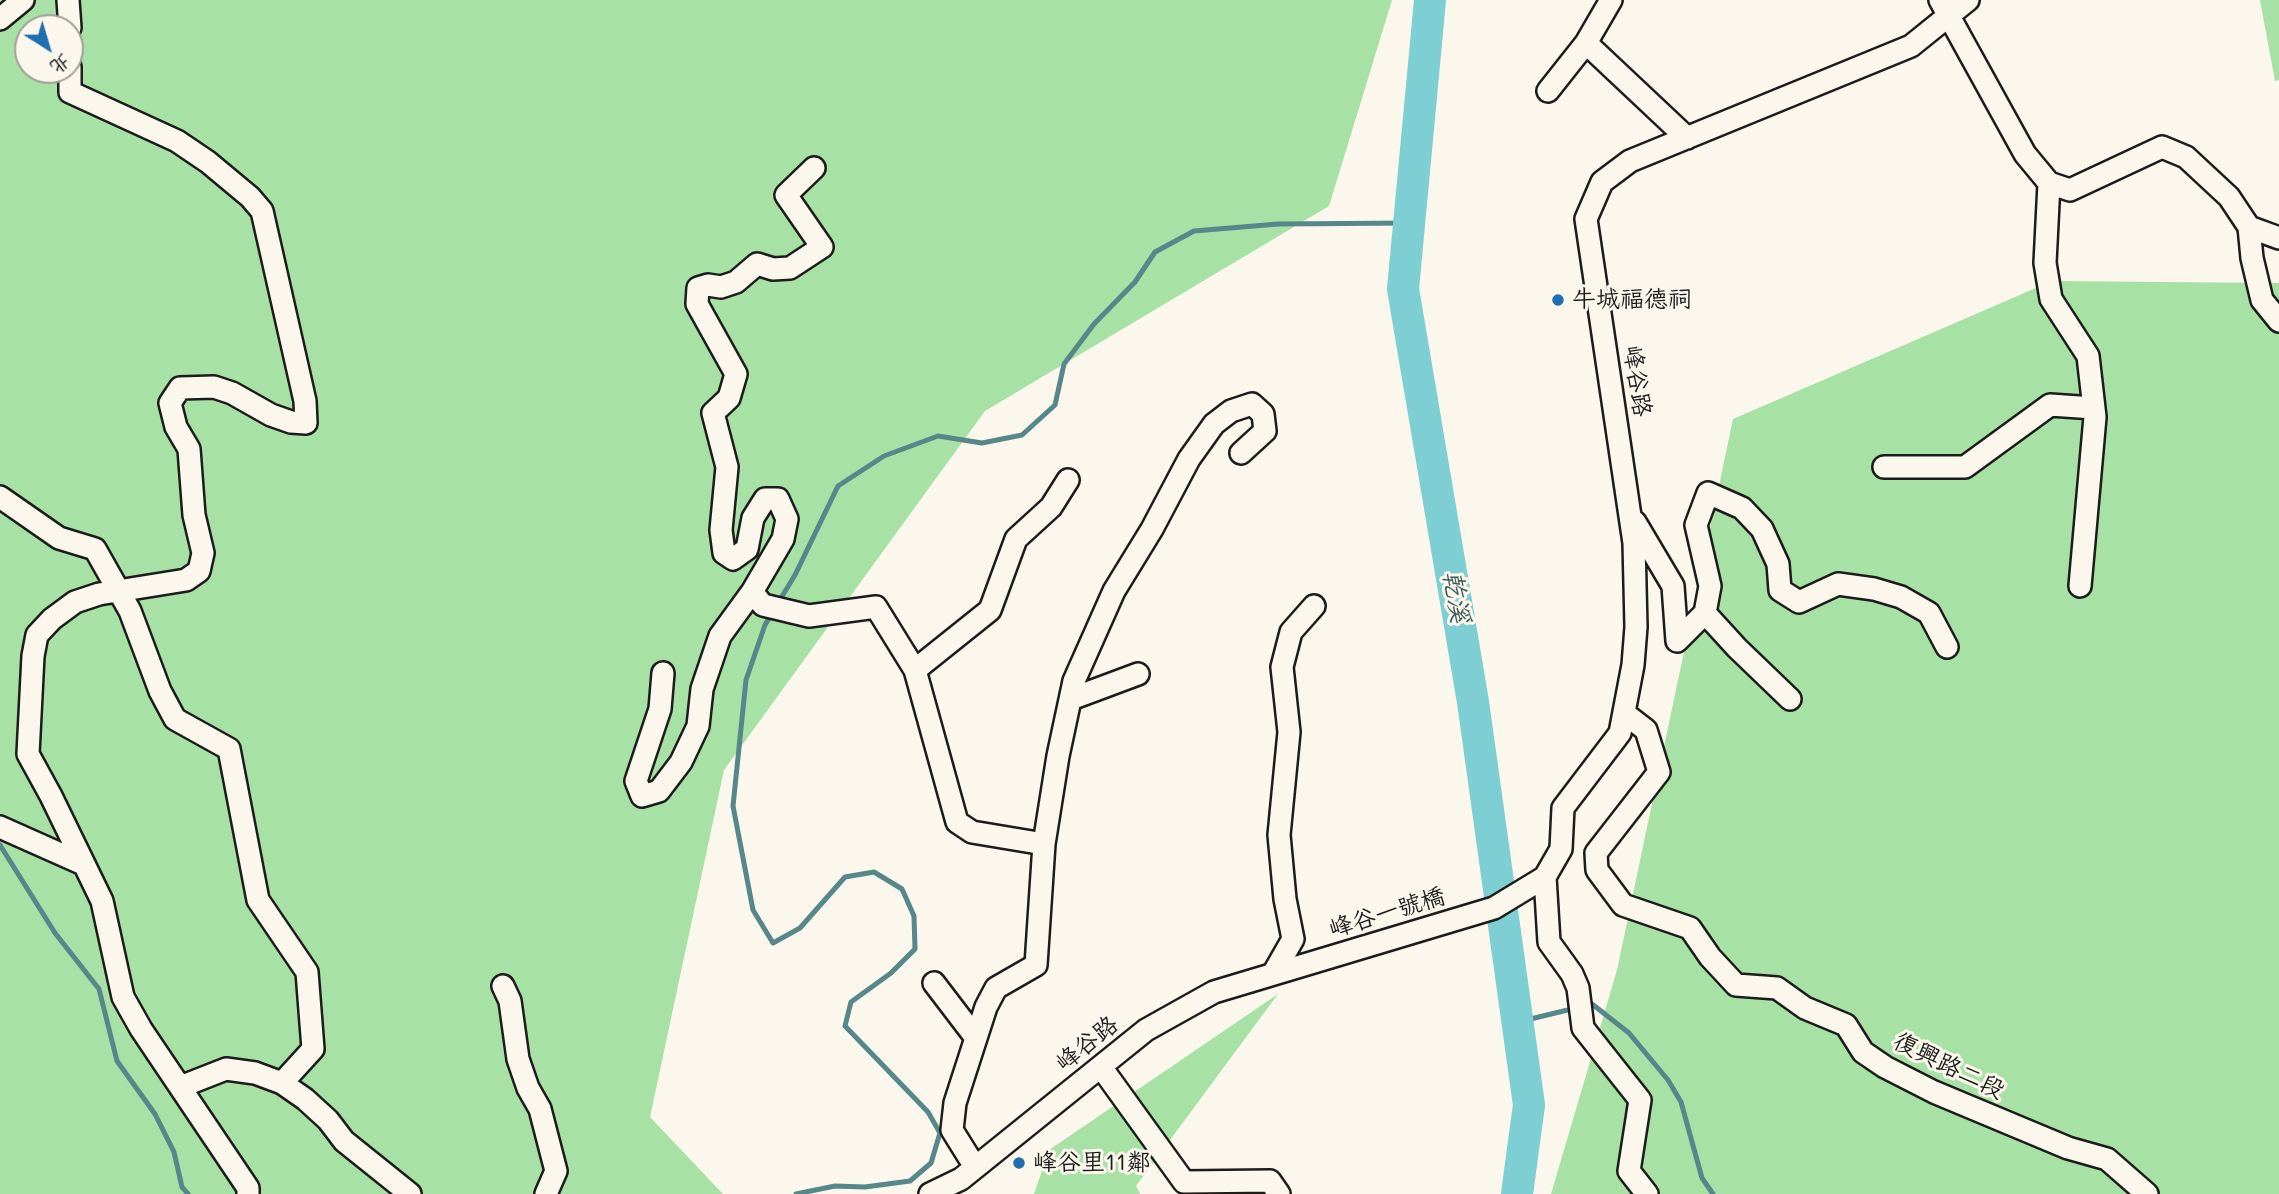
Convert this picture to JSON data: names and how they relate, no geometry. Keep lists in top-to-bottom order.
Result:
{
  "streets": {
    "street": ["峰谷路", "峰谷一號橋", "復興路二段"]
  },
  "crossings": [
    ["峰谷路", "峰谷一號橋"],
    ["峰谷路", "復興路二段"]
  ],
  "water": ["乾溪"],
  "places": ["牛城福德祠", "峰谷里11鄰"],
  "north": "bottom right"
}
